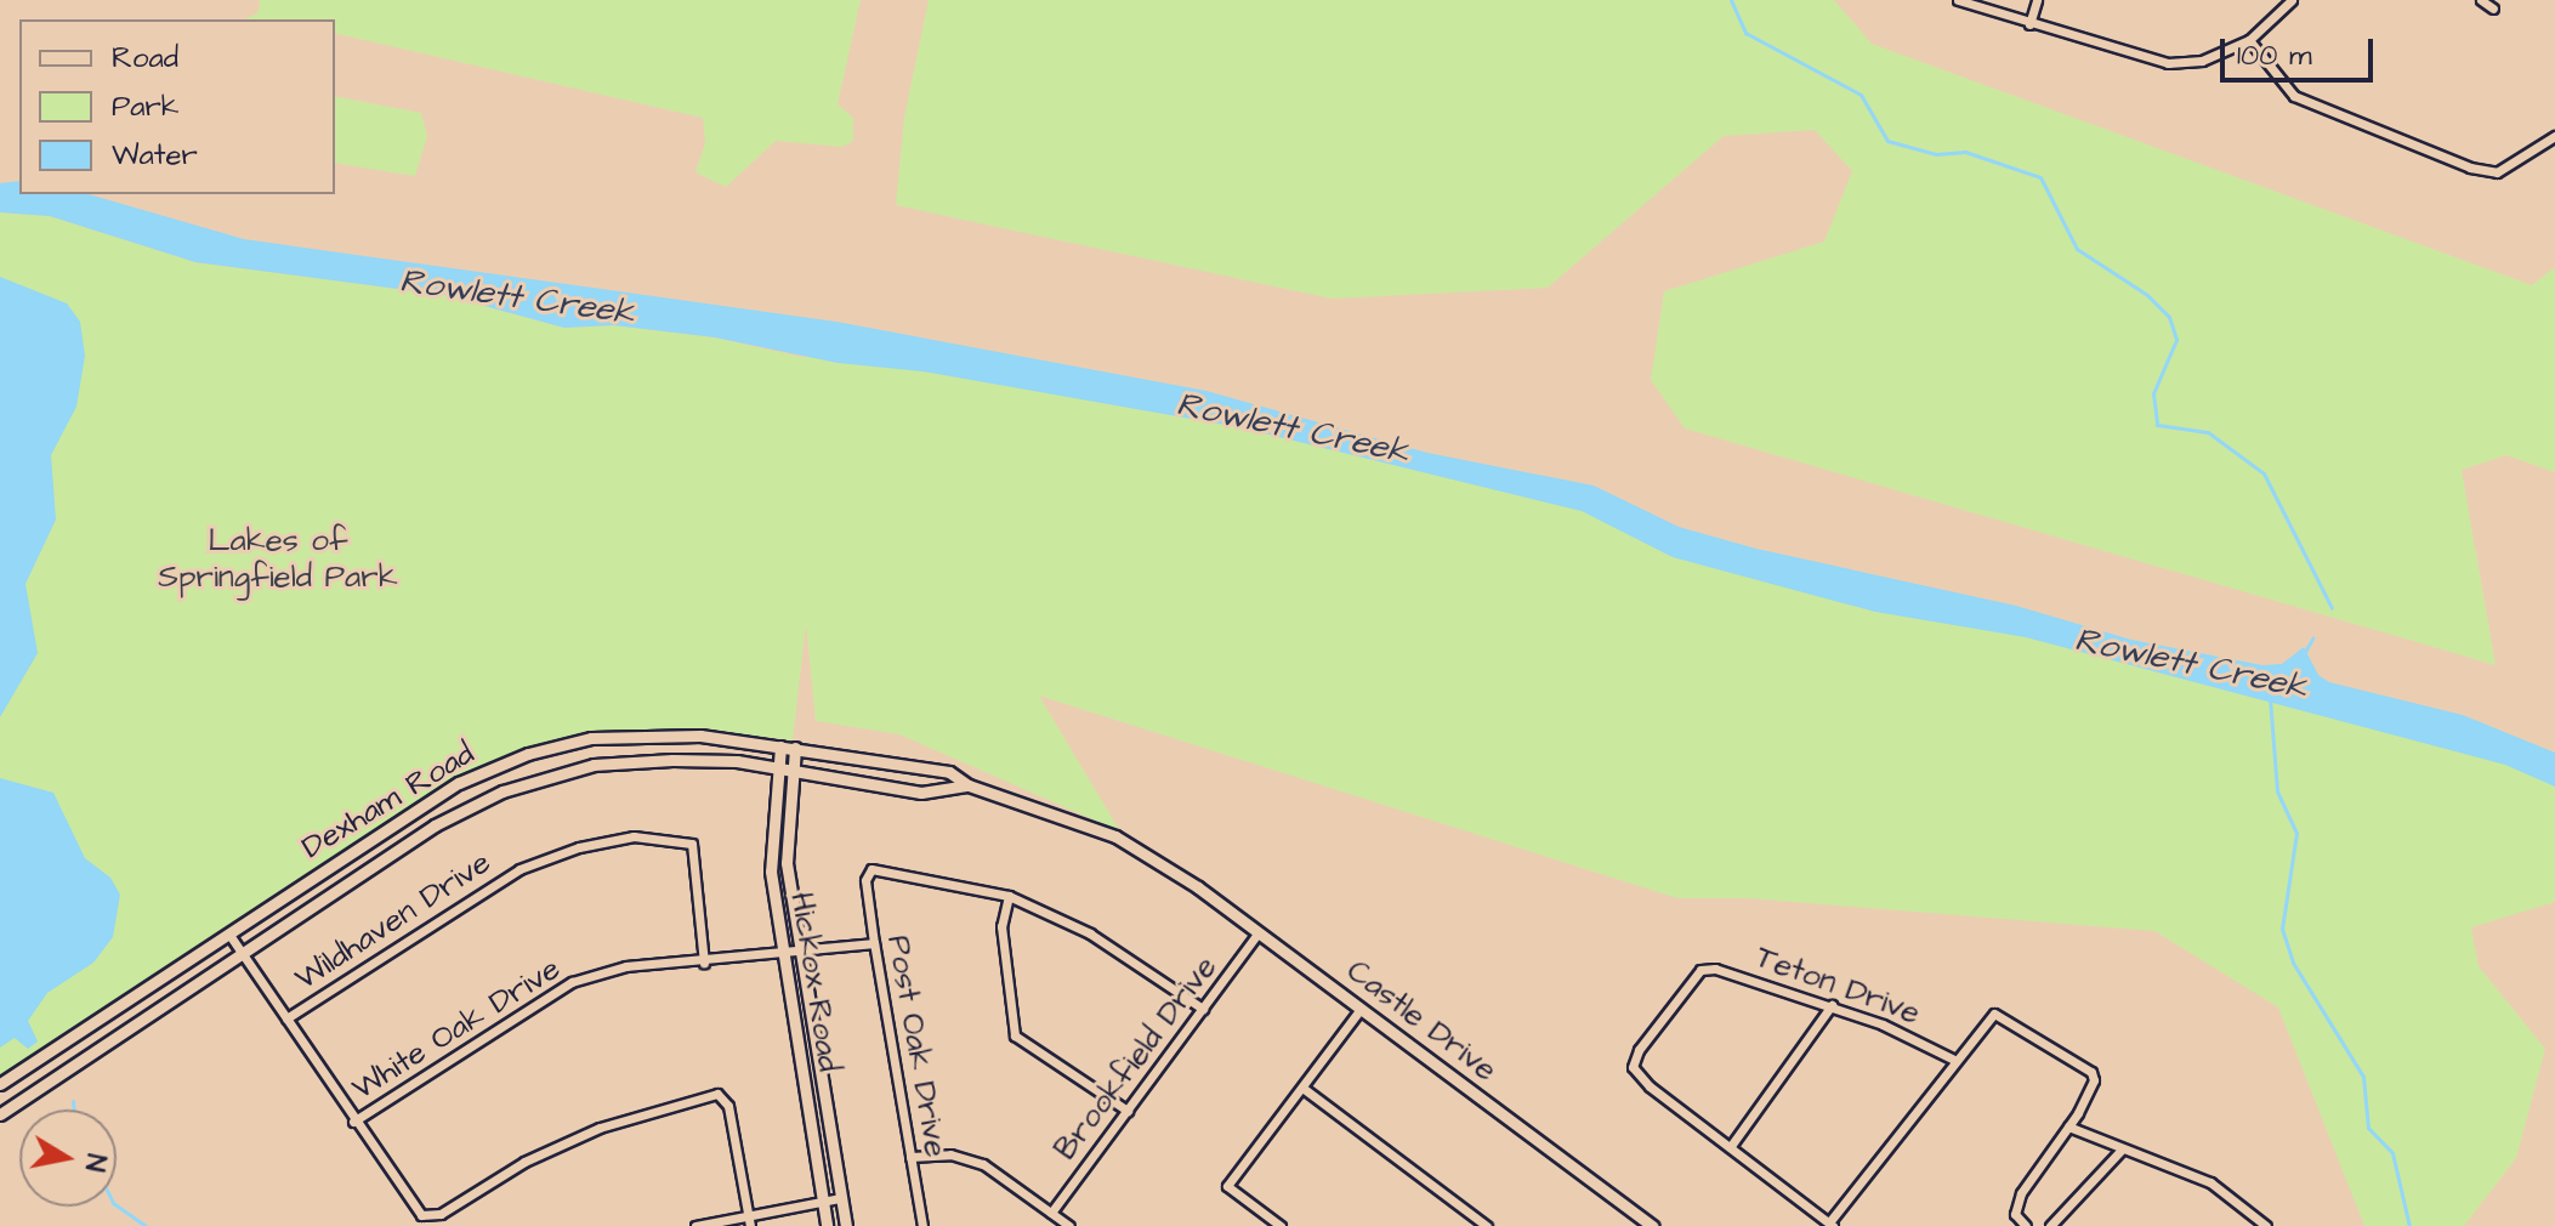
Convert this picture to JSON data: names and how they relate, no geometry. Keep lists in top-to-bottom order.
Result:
{
  "streets": {
    "street": [
      "Dexham Road",
      "Wildhaven Drive",
      "Hickox Road",
      "Teton Drive",
      "Castle Drive",
      "White Oak Drive",
      "Post Oak Drive",
      "Brookfield Drive"
    ]
  },
  "crossings": [
    ["Dexham Road", "Hickox Road"],
    ["Dexham Road", "Castle Drive"],
    ["Wildhaven Drive", "White Oak Drive"],
    ["Hickox Road", "White Oak Drive"],
    ["Castle Drive", "Brookfield Drive"],
    ["White Oak Drive", "Post Oak Drive"]
  ],
  "water": ["Rowlett Creek"],
  "parks": ["Lakes of Springfield Park"],
  "legend": ["Road", "Park", "Water"],
  "scale_bar": "100 m",
  "north": "right"
}
